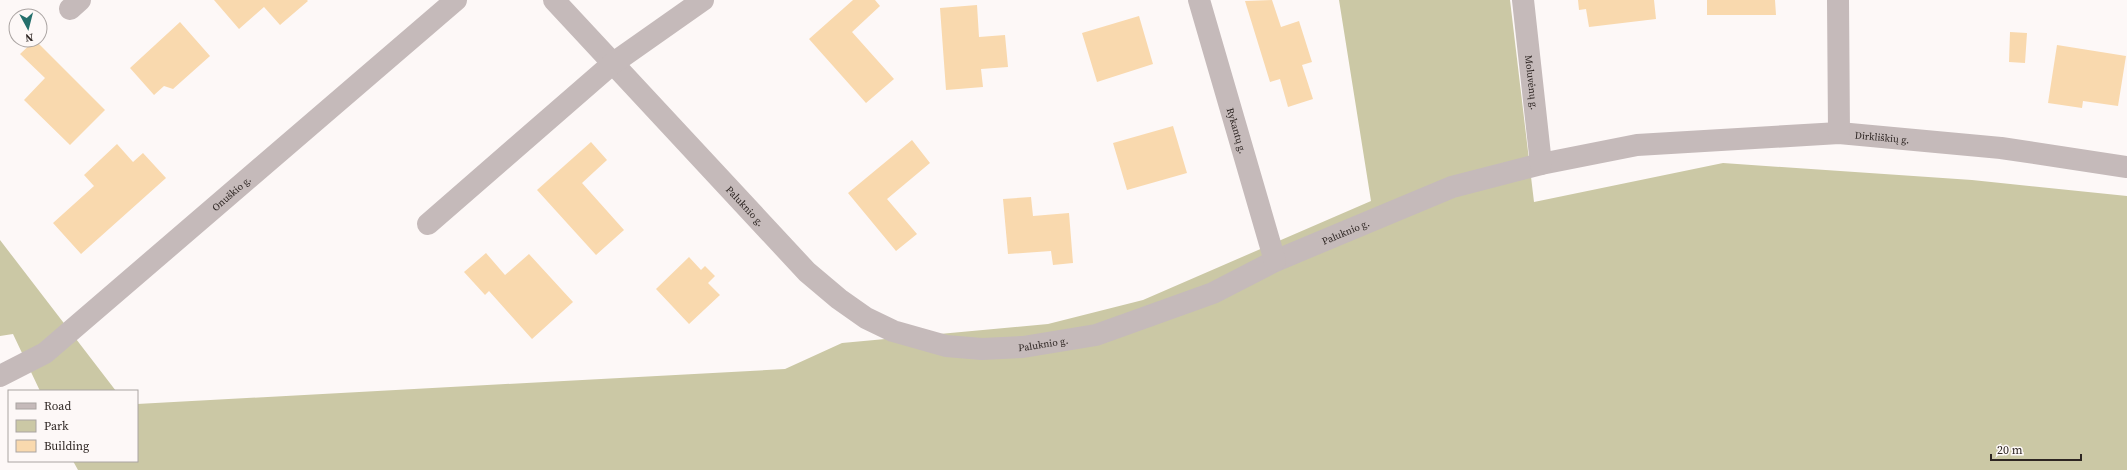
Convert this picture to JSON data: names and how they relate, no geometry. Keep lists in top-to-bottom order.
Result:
{
  "streets": {
    "street": [
      "Moluvėnų g.",
      "Rykantų g.",
      "Dirkliškių g.",
      "Onuškio g.",
      "Paluknio g."
    ]
  },
  "crossings": [
    ["Moluvėnų g.", "Paluknio g."],
    ["Rykantų g.", "Paluknio g."],
    ["Dirkliškių g.", "Paluknio g."]
  ],
  "legend": ["Road", "Park", "Building"],
  "scale_bar": "20 m",
  "north": "bottom"
}
